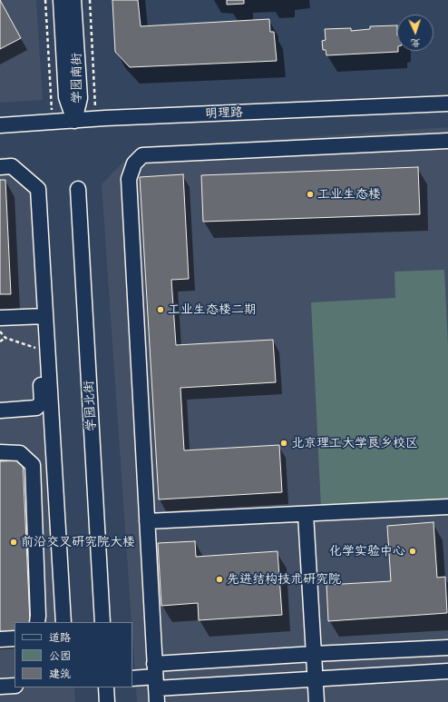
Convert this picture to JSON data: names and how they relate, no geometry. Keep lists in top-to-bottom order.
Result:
{
  "streets": {
    "street": ["学园南街", "明理路", "学园北街"]
  },
  "crossings": [
    ["学园南街", "明理路"]
  ],
  "places": [
    "工业生态楼",
    "工业生态楼二期",
    "北京理工大学良乡校区",
    "前沿交叉研究院大楼",
    "化学实验中心",
    "先进结构技术研究院"
  ],
  "legend": ["道路", "公园", "建筑"],
  "north": "bottom"
}
